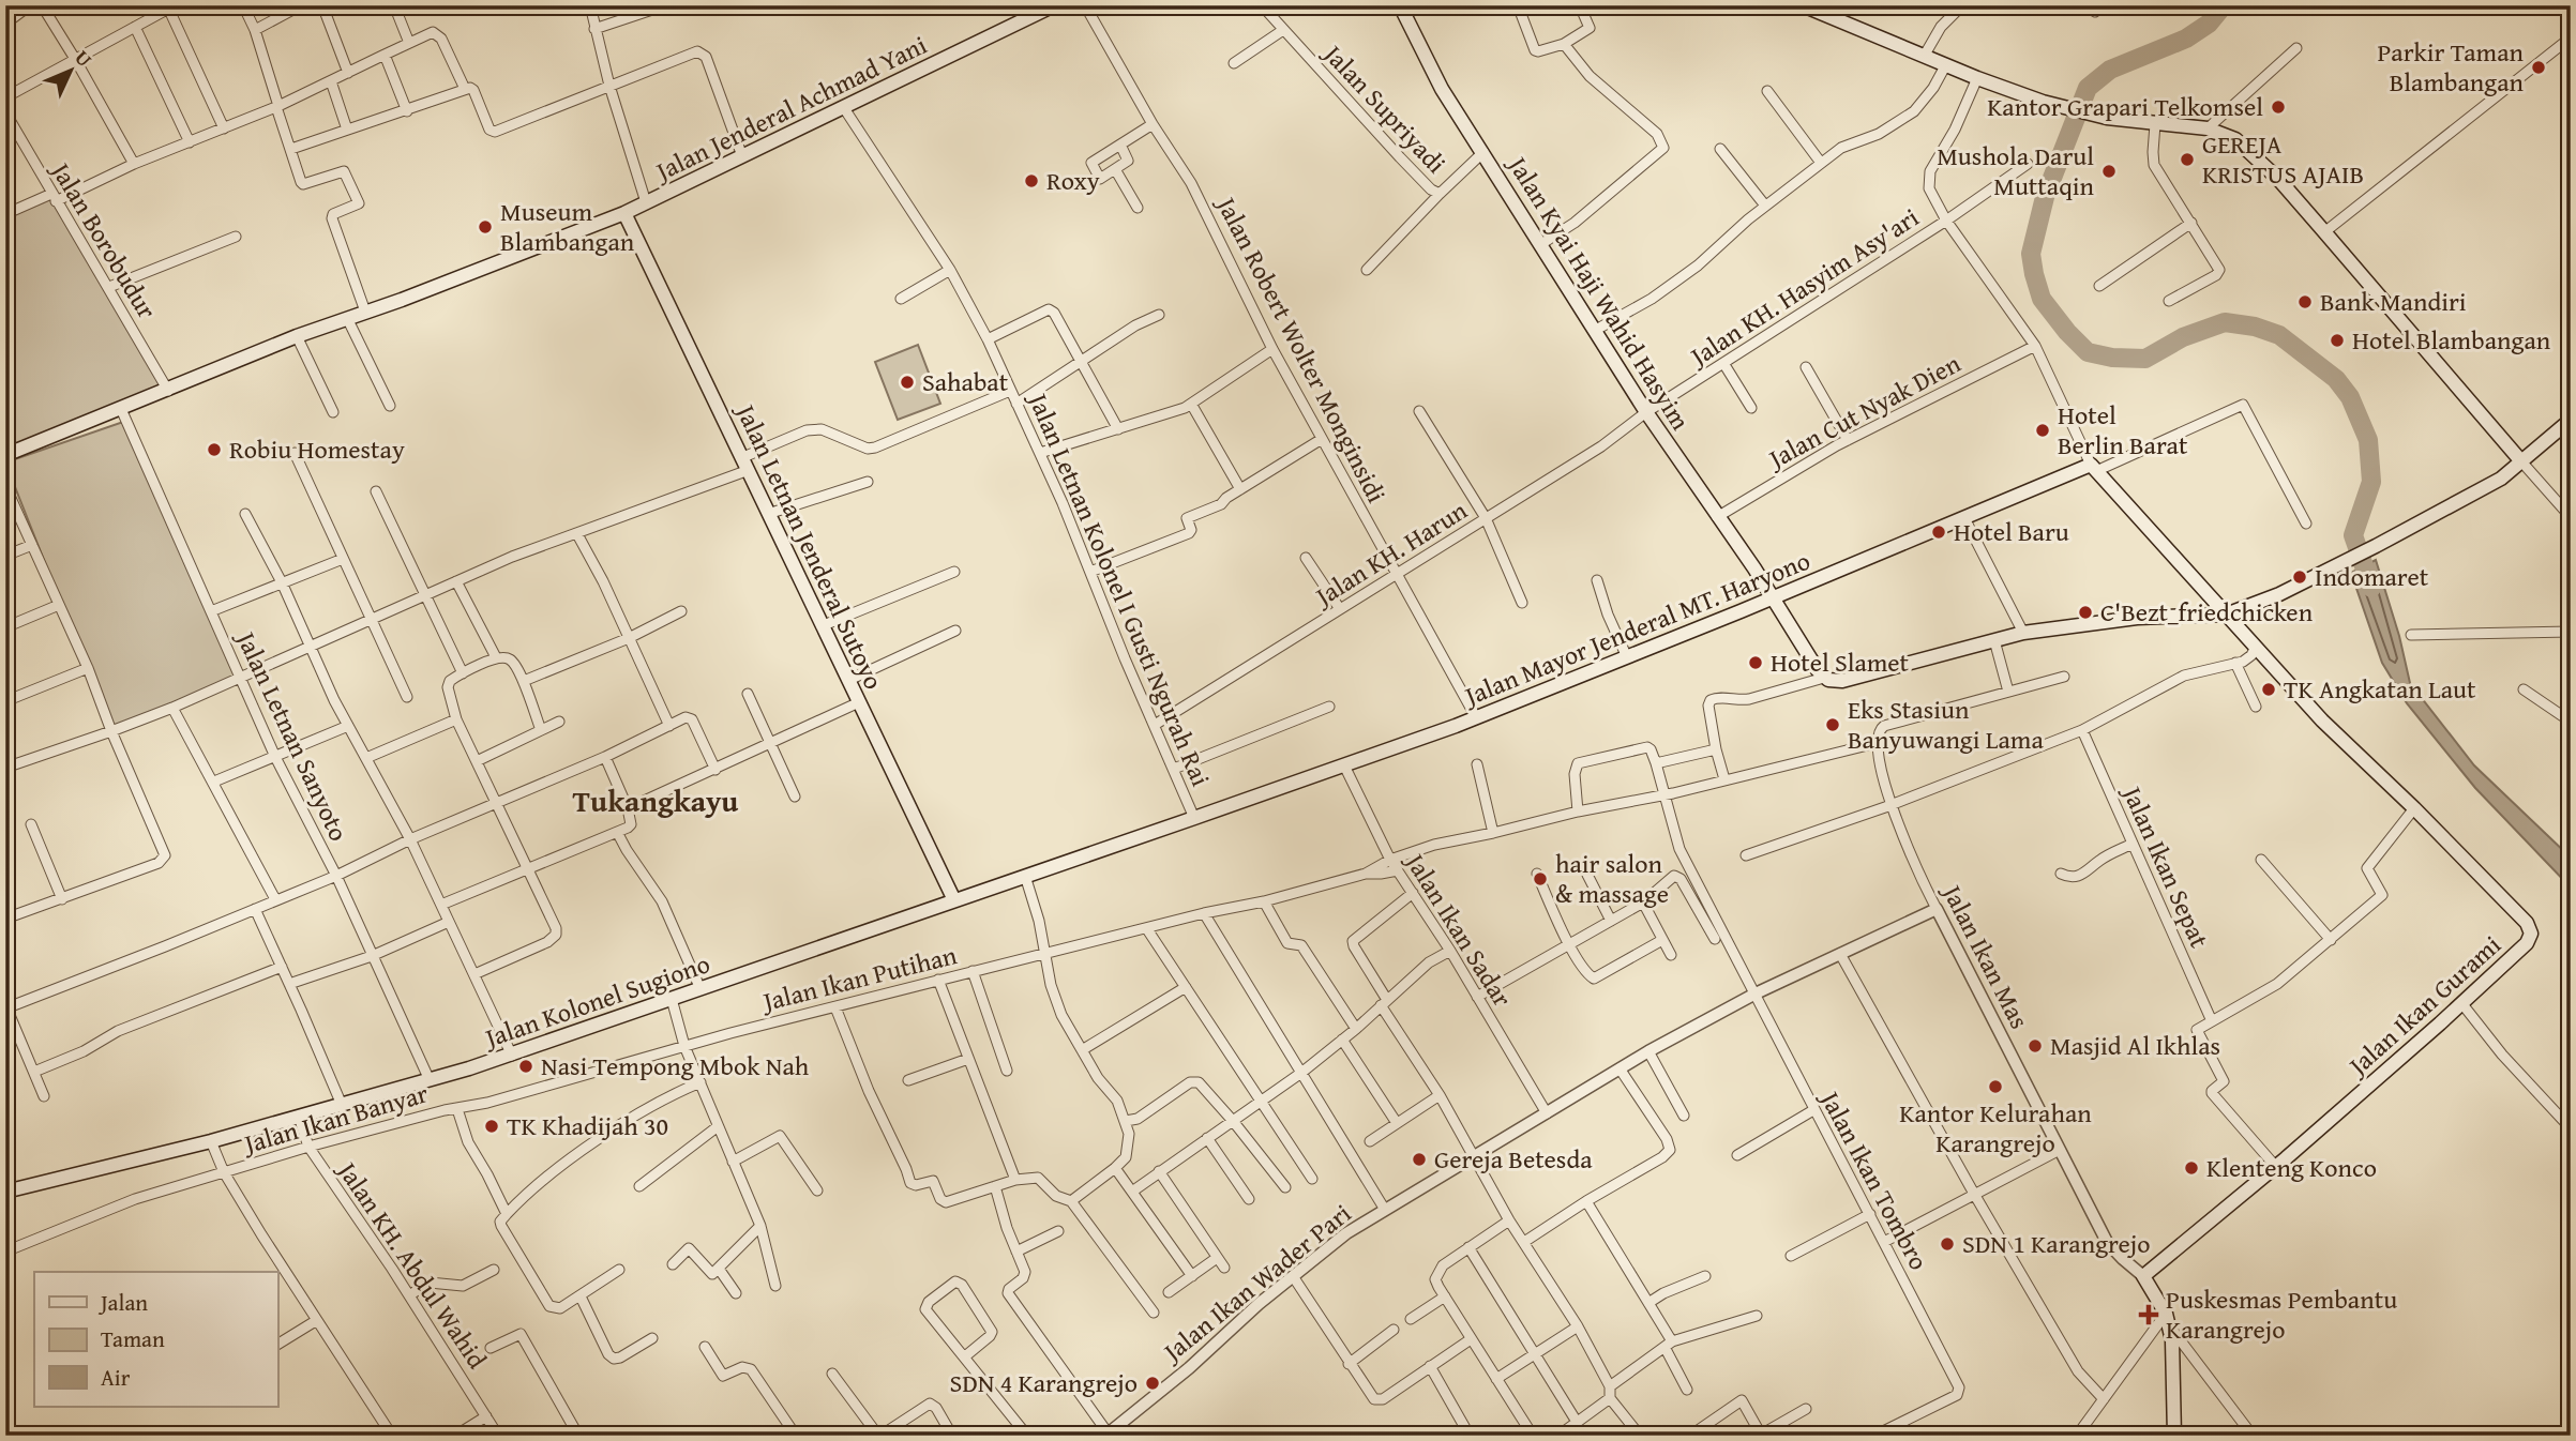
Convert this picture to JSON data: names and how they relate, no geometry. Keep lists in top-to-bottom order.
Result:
{
  "streets": {
    "main road": [
      "Jalan Jenderal Achmad Yani",
      "Jalan Kyai Haji Wahid Hasyim",
      "Jalan Letnan Jenderal Sutoyo",
      "Jalan Mayor Jenderal MT. Haryono",
      "Jalan Kolonel Sugiono",
      "Jalan Ikan Gurami"
    ],
    "street": [
      "Jalan Supriyadi",
      "Jalan Borobudur",
      "Jalan KH. Hasyim Asy'ari",
      "Jalan Robert Wolter Monginsidi",
      "Jalan Cut Nyak Dien",
      "Jalan KH. Harun",
      "Jalan Letnan Kolonel I Gusti Ngurah Rai",
      "Jalan Letnan Sanyoto",
      "Jalan Ikan Sepat",
      "Jalan Ikan Sadar",
      "Jalan Ikan Mas",
      "Jalan Ikan Putihan",
      "Jalan Ikan Banyar",
      "Jalan Ikan Tombro",
      "Jalan KH. Abdul Wahid",
      "Jalan Ikan Wader Pari"
    ]
  },
  "crossings": [
    ["Jalan Jenderal Achmad Yani", "Jalan Borobudur"],
    ["Jalan Jenderal Achmad Yani", "Jalan Letnan Jenderal Sutoyo"],
    ["Jalan Jenderal Achmad Yani", "Jalan Letnan Kolonel I Gusti Ngurah Rai"],
    ["Jalan Jenderal Achmad Yani", "Jalan Letnan Sanyoto"],
    ["Jalan Supriyadi", "Jalan Kyai Haji Wahid Hasyim"],
    ["Jalan KH. Hasyim Asy'ari", "Jalan Kyai Haji Wahid Hasyim"],
    ["Jalan KH. Hasyim Asy'ari", "Jalan KH. Harun"],
    ["Jalan Kyai Haji Wahid Hasyim", "Jalan Cut Nyak Dien"],
    ["Jalan Kyai Haji Wahid Hasyim", "Jalan KH. Harun"],
    ["Jalan Kyai Haji Wahid Hasyim", "Jalan Mayor Jenderal MT. Haryono"],
    ["Jalan Robert Wolter Monginsidi", "Jalan KH. Harun"],
    ["Jalan Robert Wolter Monginsidi", "Jalan Mayor Jenderal MT. Haryono"],
    ["Jalan Letnan Jenderal Sutoyo", "Jalan Kolonel Sugiono"],
    ["Jalan KH. Harun", "Jalan Letnan Kolonel I Gusti Ngurah Rai"],
    ["Jalan Letnan Kolonel I Gusti Ngurah Rai", "Jalan Mayor Jenderal MT. Haryono"],
    ["Jalan Letnan Kolonel I Gusti Ngurah Rai", "Jalan Kolonel Sugiono"],
    ["Jalan Mayor Jenderal MT. Haryono", "Jalan Ikan Sadar"],
    ["Jalan Mayor Jenderal MT. Haryono", "Jalan Kolonel Sugiono"],
    ["Jalan Mayor Jenderal MT. Haryono", "Jalan Ikan Gurami"],
    ["Jalan Letnan Sanyoto", "Jalan Kolonel Sugiono"],
    ["Jalan Ikan Sadar", "Jalan Ikan Wader Pari"],
    ["Jalan Ikan Mas", "Jalan Ikan Gurami"],
    ["Jalan Ikan Mas", "Jalan Ikan Wader Pari"],
    ["Jalan Ikan Putihan", "Jalan Ikan Banyar"],
    ["Jalan Kolonel Sugiono", "Jalan KH. Abdul Wahid"],
    ["Jalan Ikan Banyar", "Jalan KH. Abdul Wahid"],
    ["Jalan Ikan Tombro", "Jalan Ikan Wader Pari"]
  ],
  "districts": ["Tukangkayu"],
  "places": {
    "other": [
      "Parkir Taman Blambangan",
      "Kantor Grapari Telkomsel",
      "GEREJA KRISTUS AJAIB",
      "Mushola Darul Muttaqin",
      "Roxy",
      "Museum Blambangan",
      "Bank Mandiri",
      "Hotel Blambangan",
      "Sahabat",
      "Hotel Berlin Barat",
      "Robiu Homestay",
      "Hotel Baru",
      "Indomaret",
      "C'Bezt_friedchicken",
      "Hotel Slamet",
      "TK Angkatan Laut",
      "Eks Stasiun Banyuwangi Lama",
      "hair salon & massage",
      "Masjid Al Ikhlas",
      "Nasi Tempong Mbok Nah",
      "Kantor Kelurahan Karangrejo",
      "TK Khadijah 30",
      "Gereja Betesda",
      "Klenteng Konco",
      "SDN 1 Karangrejo",
      "SDN 4 Karangrejo"
    ],
    "health": ["Puskesmas Pembantu Karangrejo"]
  },
  "legend": ["Jalan", "Taman", "Air"],
  "north": "top right"
}
